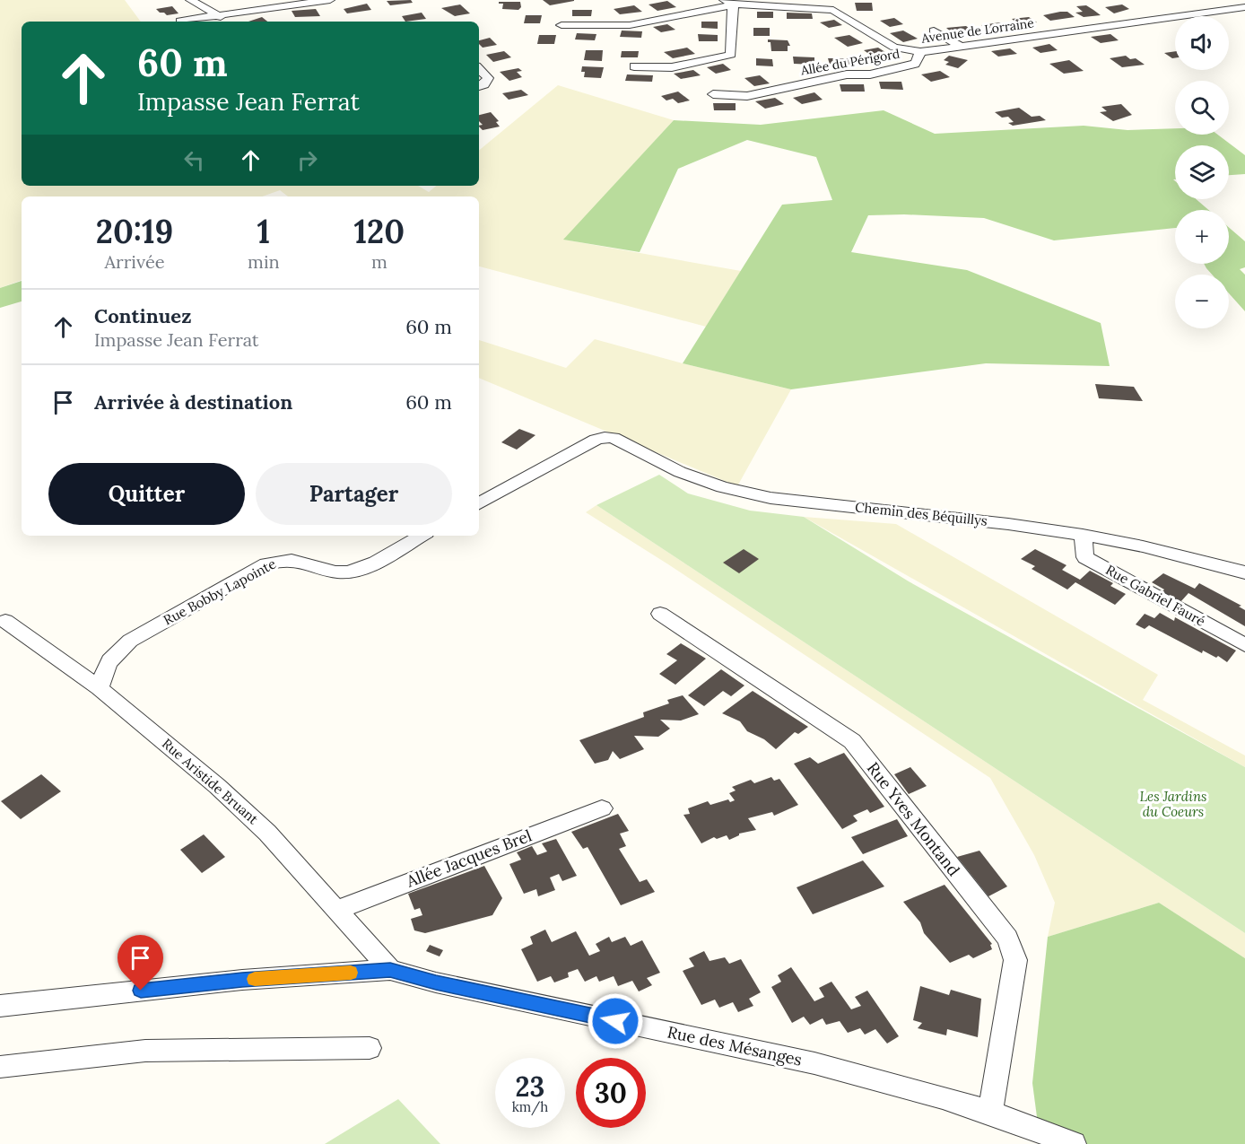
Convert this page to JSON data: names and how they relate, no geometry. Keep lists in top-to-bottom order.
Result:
{
  "streets": {
    "street": [
      "Avenue de Lorraine",
      "Allée du Périgord",
      "Chemin des Béquillys",
      "Rue Bobby Lapointe",
      "Rue Gabriel Fauré",
      "Rue Aristide Bruant",
      "Rue Yves Montand",
      "Allée Jacques Brel",
      "Rue des Mésanges"
    ]
  },
  "crossings": [
    ["Avenue de Lorraine", "Allée du Périgord"],
    ["Chemin des Béquillys", "Rue Gabriel Fauré"],
    ["Rue Bobby Lapointe", "Rue Aristide Bruant"],
    ["Rue Aristide Bruant", "Allée Jacques Brel"],
    ["Rue Aristide Bruant", "Rue des Mésanges"],
    ["Rue Yves Montand", "Rue des Mésanges"]
  ],
  "parks": ["Les Jardins du Coeurs"],
  "page": {
    "map_buttons": ["+", "−"],
    "turn": ["60 m", "Impasse Jean Ferrat"],
    "eta": [
      "20:19",
      "Arrivée",
      "1",
      "min",
      "120",
      "m"
    ],
    "list": [
      {
        "name": "Continuez",
        "note": "Impasse Jean Ferrat",
        "value": "60 m"
      },
      {
        "name": "Arrivée à destination",
        "value": "60 m"
      }
    ],
    "buttons": ["Quitter", "Partager"],
    "speed": "23 km/h",
    "limit": "30"
  }
}
